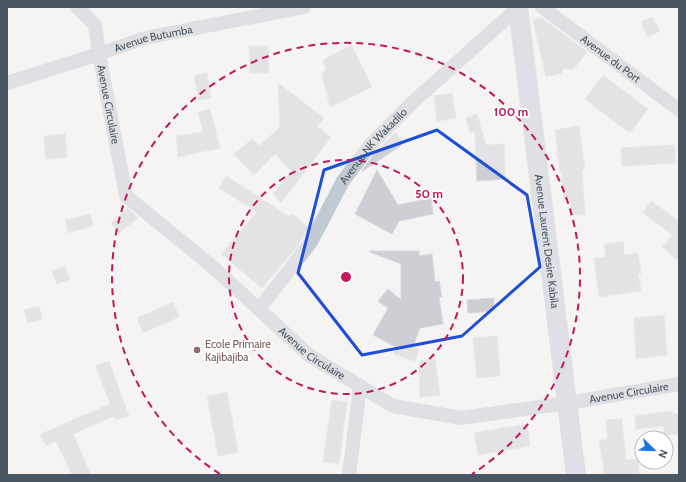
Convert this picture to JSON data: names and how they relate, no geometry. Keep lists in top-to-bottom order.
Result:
{
  "streets": {
    "main road": ["Avenue Laurent Desire Kabila"],
    "street": [
      "Avenue Butumba",
      "Avenue du Port",
      "Avenue Circulaire",
      "Avenue NK Wakadilo"
    ]
  },
  "crossings": [
    ["Avenue Butumba", "Avenue Circulaire"],
    ["Avenue Circulaire", "Avenue NK Wakadilo"],
    ["Avenue Circulaire", "Avenue Laurent Desire Kabila"],
    ["Avenue NK Wakadilo", "Avenue Laurent Desire Kabila"]
  ],
  "places": ["Ecole Primaire Kajibajiba"],
  "north": "bottom right",
  "rings": ["100 m", "50 m"]
}
